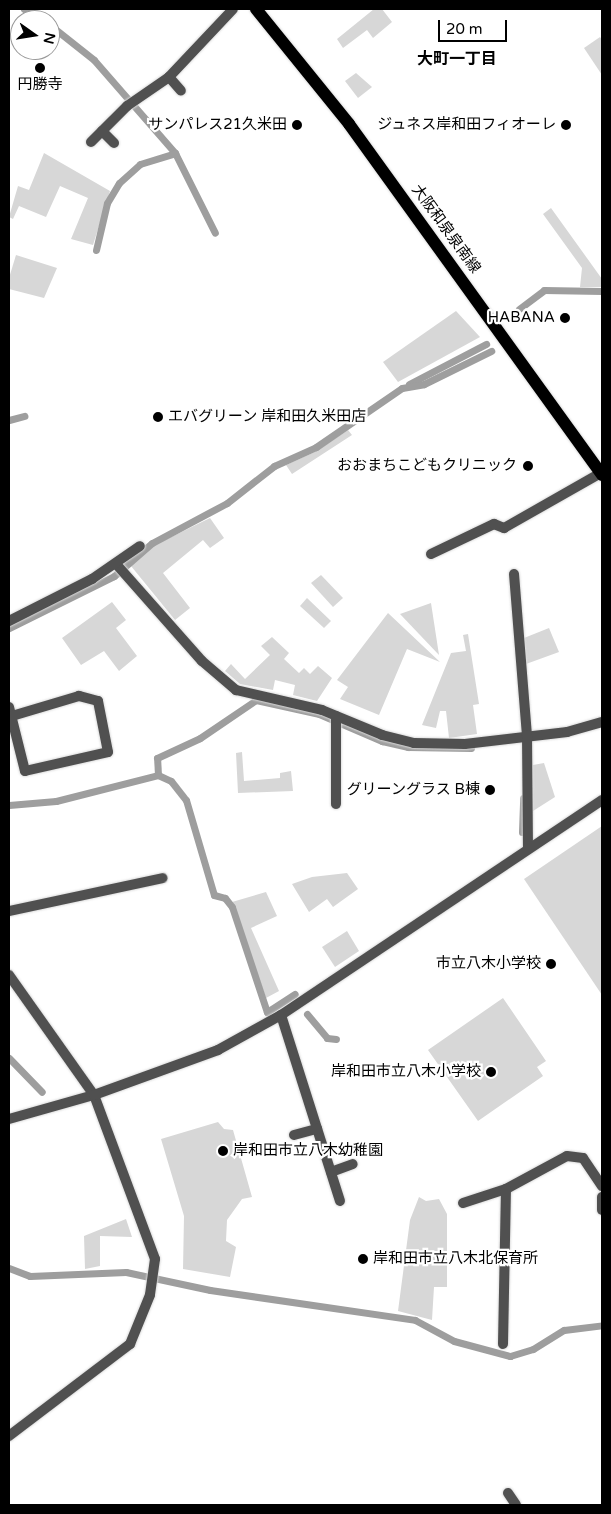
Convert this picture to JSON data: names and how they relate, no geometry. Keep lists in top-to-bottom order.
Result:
{
  "streets": {
    "main road": ["大阪和泉泉南線"]
  },
  "districts": ["大町一丁目"],
  "places": [
    "円勝寺",
    "サンパレス21久米田",
    "ジュネス岸和田フィオーレ",
    "HABANA",
    "エバグリーン 岸和田久米田店",
    "おおまちこどもクリニック",
    "グリーングラス B棟",
    "市立八木小学校",
    "岸和田市立八木小学校",
    "岸和田市立八木幼稚園",
    "岸和田市立八木北保育所"
  ],
  "scale_bar": "20 m",
  "north": "right"
}
